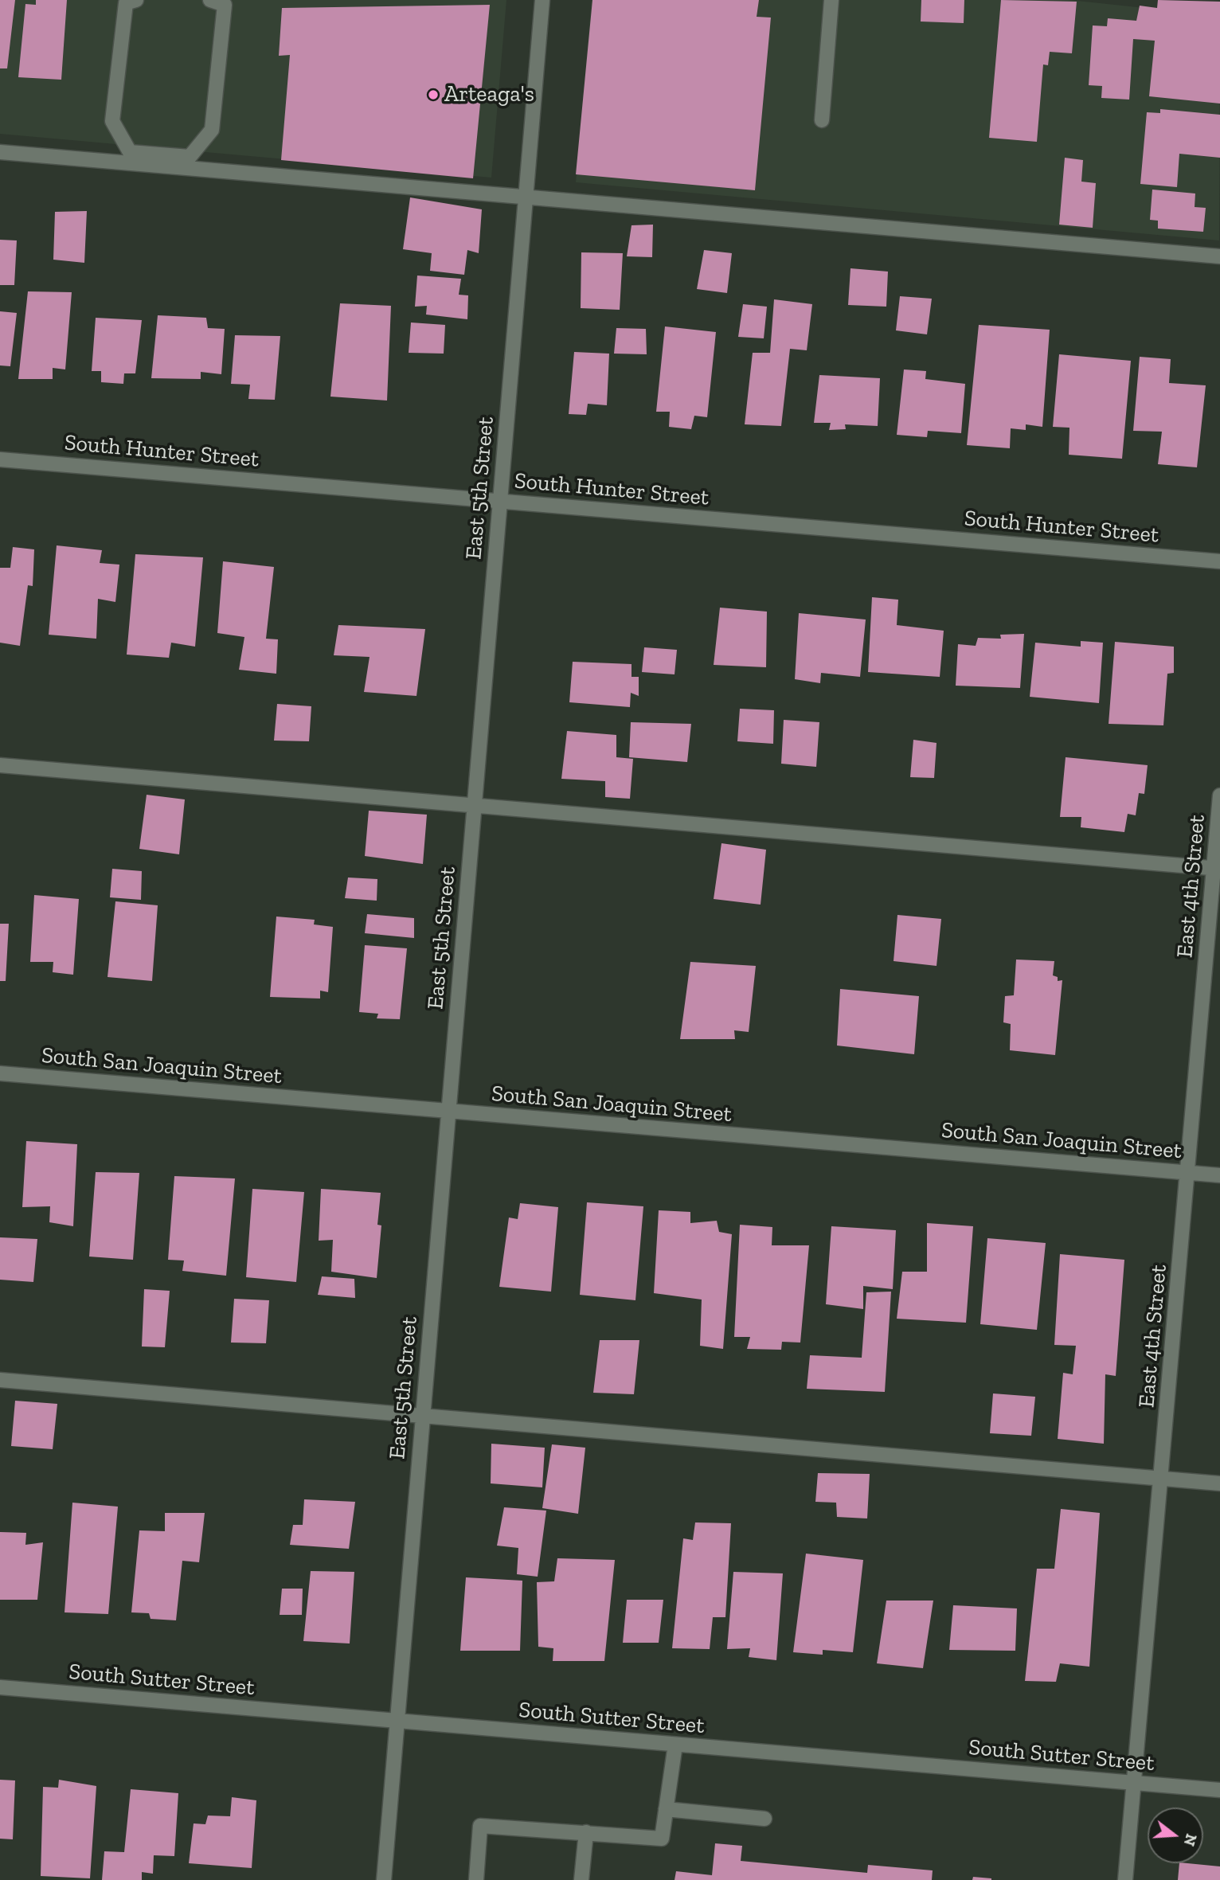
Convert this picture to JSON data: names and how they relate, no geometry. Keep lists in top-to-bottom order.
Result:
{
  "streets": {
    "street": [
      "South Hunter Street",
      "East 5th Street",
      "East 4th Street",
      "South San Joaquin Street",
      "South Sutter Street"
    ]
  },
  "crossings": [
    ["South Hunter Street", "East 5th Street"],
    ["East 5th Street", "South San Joaquin Street"],
    ["East 5th Street", "South Sutter Street"],
    ["East 4th Street", "South San Joaquin Street"],
    ["East 4th Street", "South Sutter Street"]
  ],
  "places": ["Arteaga's"],
  "north": "right"
}
